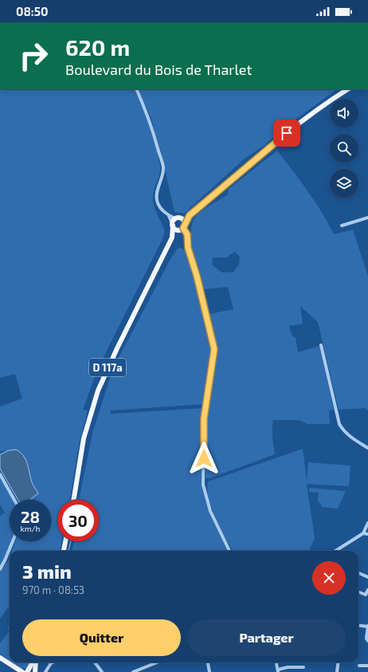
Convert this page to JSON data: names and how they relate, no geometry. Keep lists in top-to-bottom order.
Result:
{
  "streets": {
    "main road": ["D 117a"]
  },
  "page": {
    "status": "08:50",
    "turn": ["620 m", "Boulevard du Bois de Tharlet"],
    "speed": "28 km/h",
    "limit": "30",
    "heading": ["3 min", "970 m · 08:53"],
    "buttons": ["Quitter", "Partager"]
  }
}
